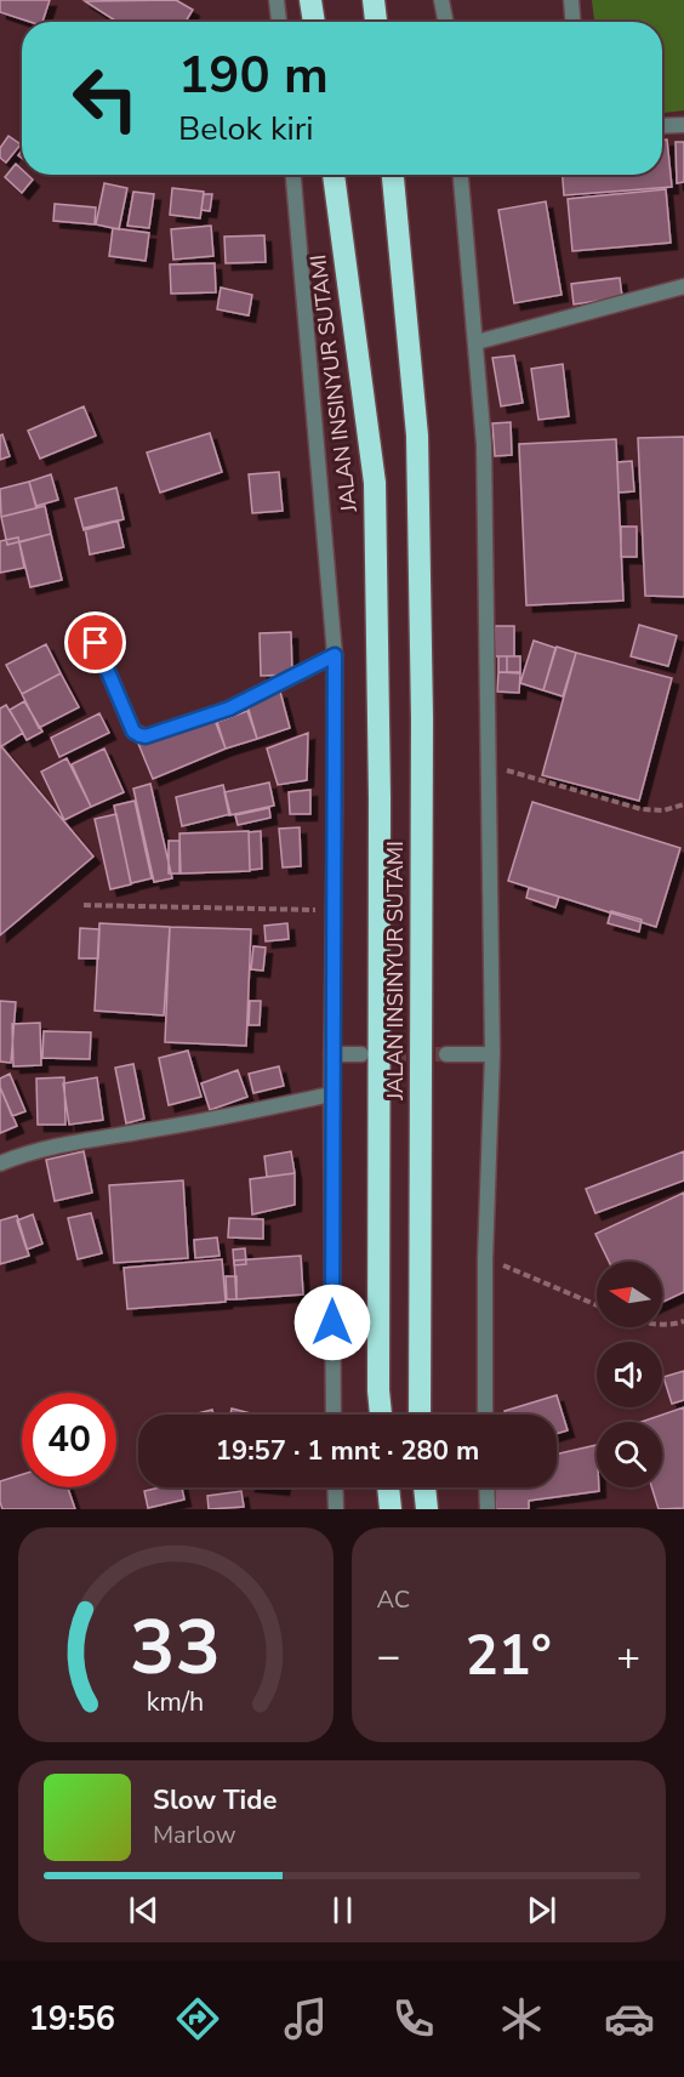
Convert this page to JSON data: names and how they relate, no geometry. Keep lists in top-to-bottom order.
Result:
{
  "streets": {
    "highway": ["JALAN INSINYUR SUTAMI"]
  },
  "north": "left",
  "page": {
    "turn": ["190 m", "Belok kiri"],
    "limit": "40",
    "trip": "19:57 · 1 mnt · 280 m",
    "tile": "AC",
    "heat": ["−", "21°", "+"],
    "song": ["Slow Tide", "Marlow"],
    "tabs": "19:56",
    "gauge": ["33", "km/h"]
  }
}
